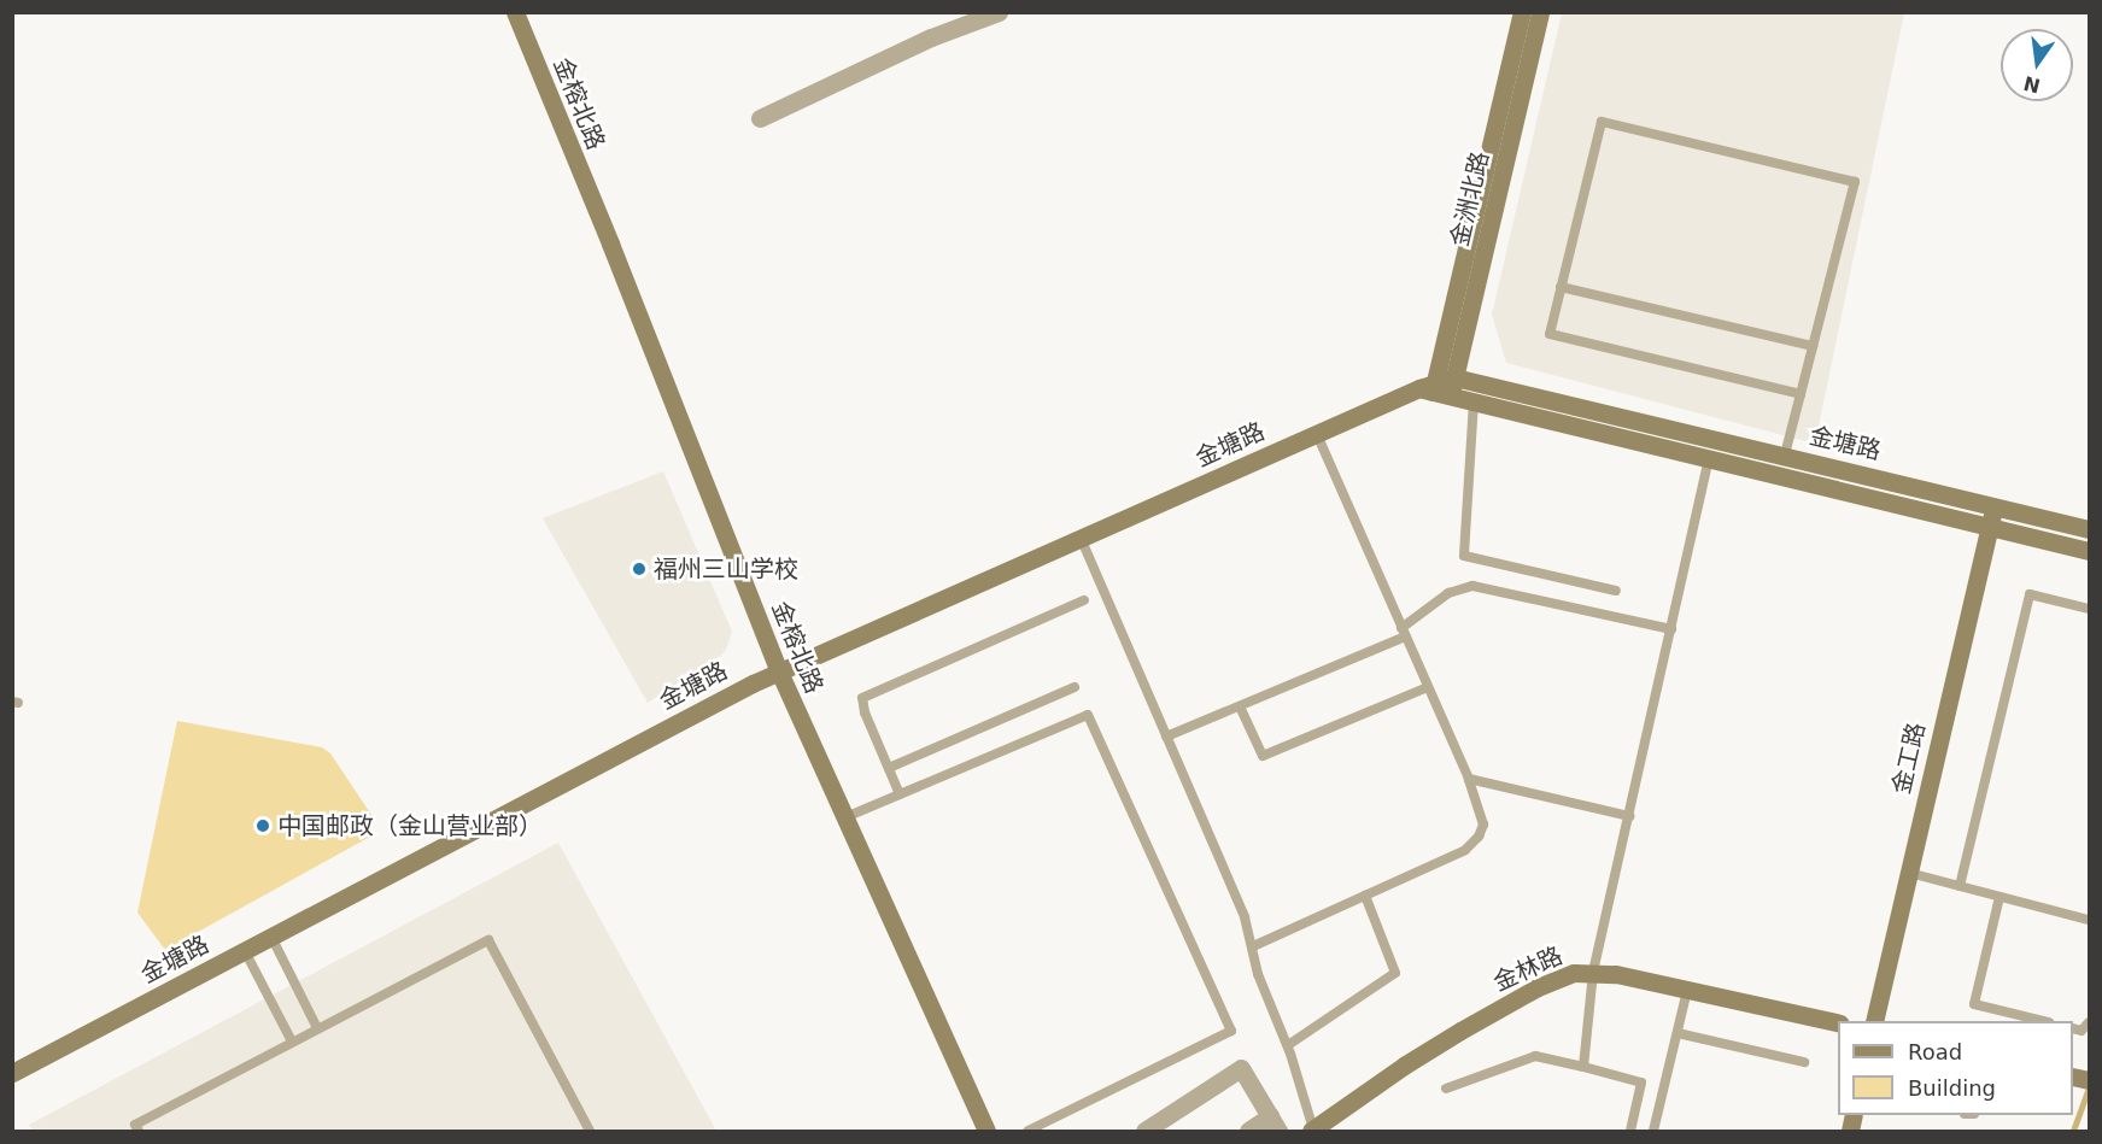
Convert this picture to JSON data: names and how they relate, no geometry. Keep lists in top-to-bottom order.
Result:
{
  "streets": {
    "street": [
      "金榕北路",
      "金洲北路",
      "金塘路",
      "金工路",
      "金林路"
    ]
  },
  "crossings": [
    ["金榕北路", "金塘路"],
    ["金洲北路", "金塘路"],
    ["金塘路", "金工路"]
  ],
  "places": ["福州三山学校", "中国邮政（金山营业部）"],
  "legend": ["Road", "Building"],
  "north": "bottom"
}
